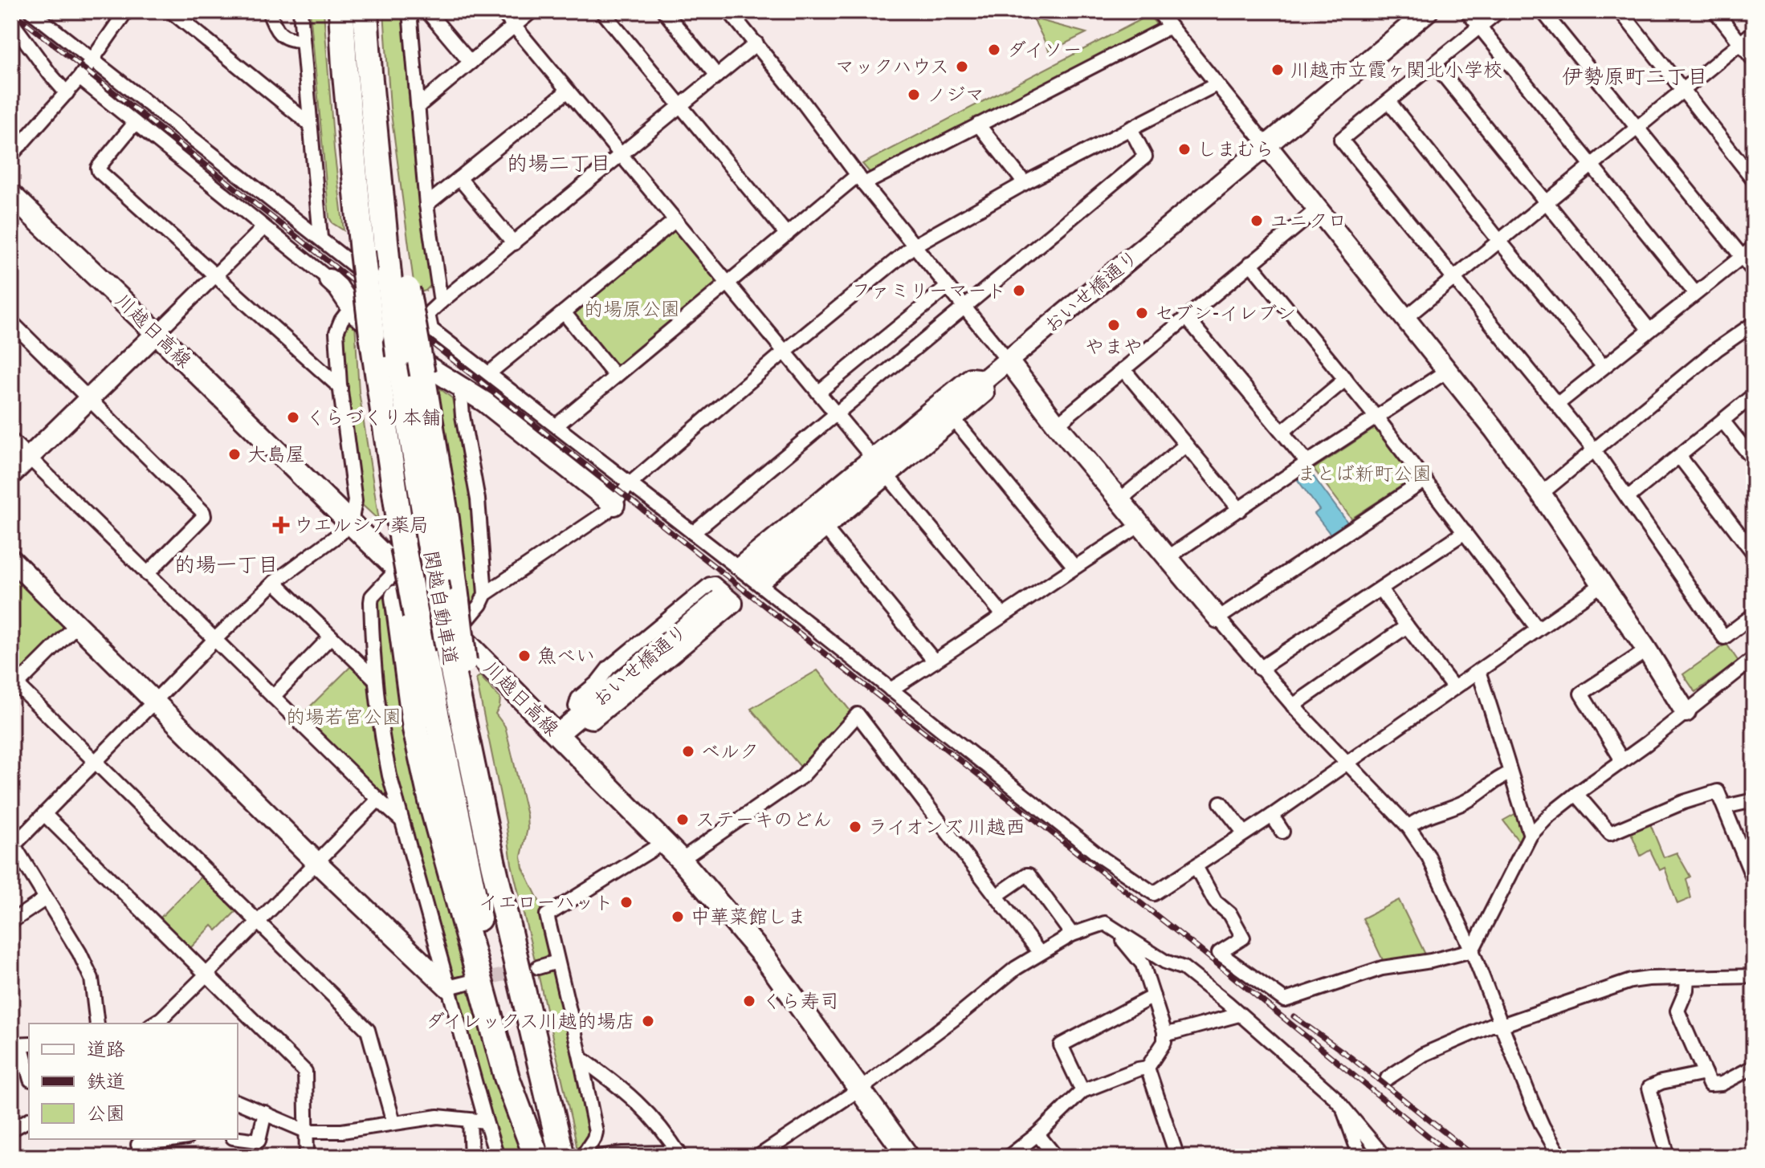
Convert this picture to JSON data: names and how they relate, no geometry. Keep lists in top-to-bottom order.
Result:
{
  "streets": {
    "highway": ["関越自動車道"],
    "main road": ["川越日高線"],
    "street": ["おいせ橋通り"]
  },
  "crossings": [
    ["おいせ橋通り", "川越日高線"],
    ["川越日高線", "関越自動車道"]
  ],
  "districts": ["伊勢原町二丁目", "的場二丁目", "的場一丁目"],
  "parks": ["的場原公園", "まとば新町公園", "的場若宮公園"],
  "places": {
    "other": [
      "ダイソー",
      "マックハウス",
      "川越市立霞ヶ関北小学校",
      "ノジマ",
      "しまむら",
      "ユニクロ",
      "ファミリーマート",
      "セブン-イレブン",
      "やまや",
      "くらづくり本舗",
      "大島屋",
      "魚べい",
      "ベルク",
      "ステーキのどん",
      "ライオンズ 川越西",
      "イエローハット",
      "中華菜館しま",
      "くら寿司",
      "ダイレックス川越的場店"
    ],
    "health": ["ウエルシア薬局"]
  },
  "legend": ["道路", "鉄道", "公園"]
}
